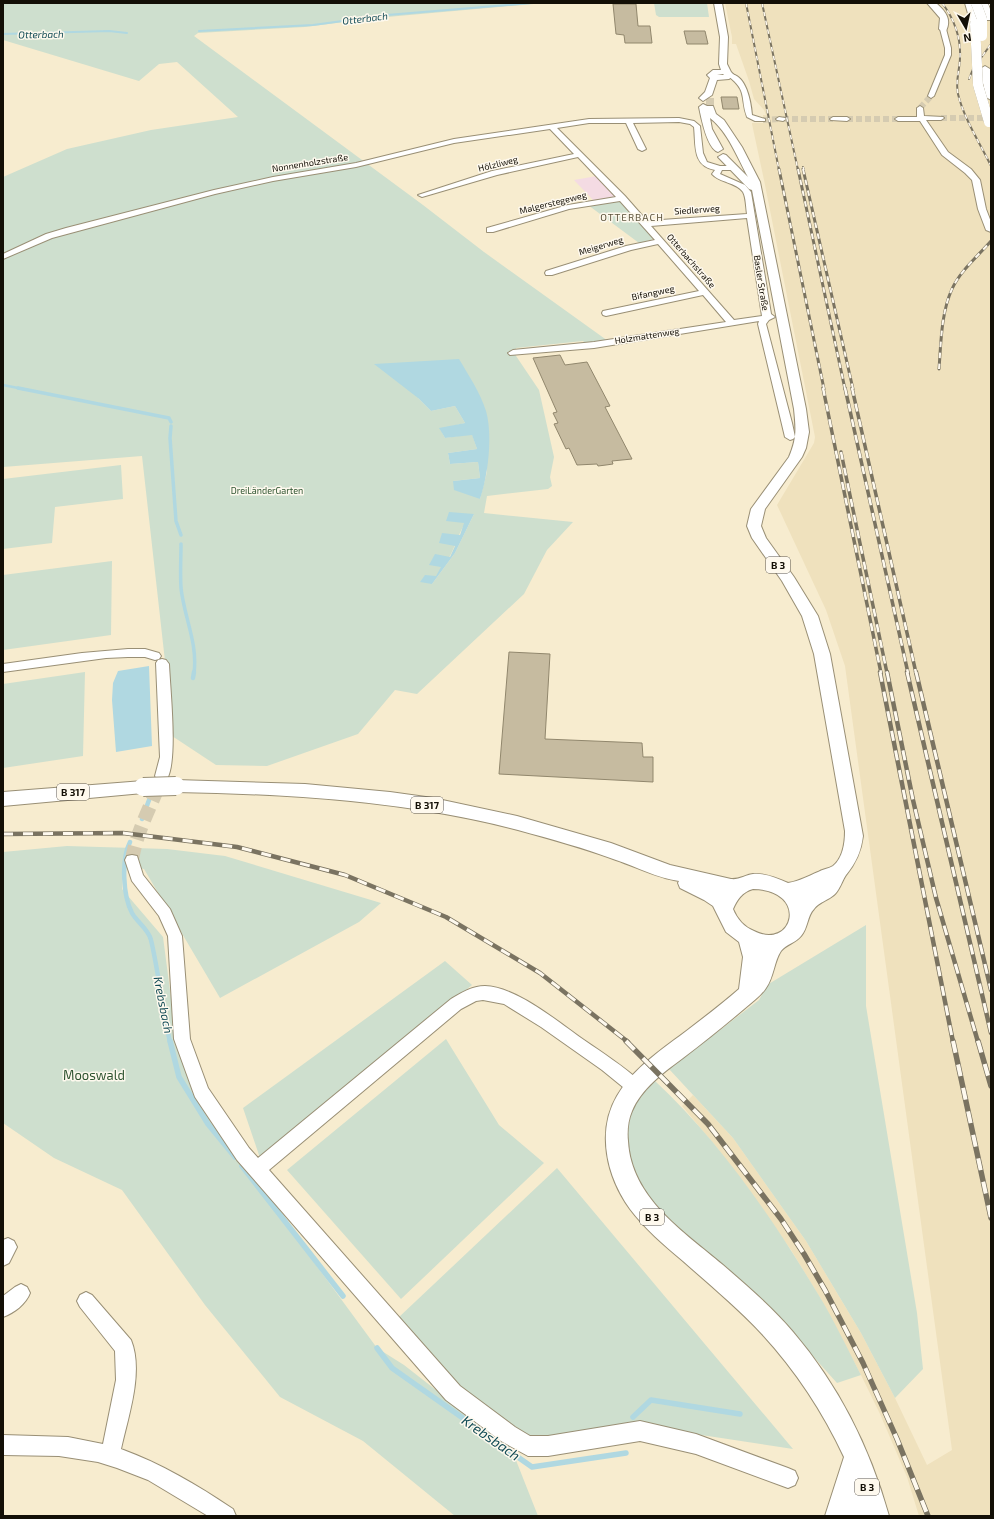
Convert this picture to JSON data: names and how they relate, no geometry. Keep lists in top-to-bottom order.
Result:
{
  "streets": {
    "main road": ["B 3", "B 317"],
    "street": [
      "Nonnenholzstraße",
      "Hölzliweg",
      "Malgerstegeweg",
      "Siedlerweg",
      "Meigerweg",
      "Otterbachstraße",
      "Basler Straße",
      "Bifangweg",
      "Holzmattenweg"
    ]
  },
  "crossings": [
    ["Nonnenholzstraße", "Otterbachstraße"],
    ["Nonnenholzstraße", "Basler Straße"],
    ["Hölzliweg", "Otterbachstraße"],
    ["Malgerstegeweg", "Otterbachstraße"],
    ["Siedlerweg", "Otterbachstraße"],
    ["Siedlerweg", "Basler Straße"],
    ["Meigerweg", "Otterbachstraße"],
    ["Otterbachstraße", "Bifangweg"],
    ["Otterbachstraße", "Holzmattenweg"],
    ["Basler Straße", "Holzmattenweg"],
    ["Basler Straße", "B 3"],
    ["Holzmattenweg", "B 3"],
    ["B 3", "B 317"]
  ],
  "districts": ["OTTERBACH"],
  "water": ["Otterbach", "Krebsbach"],
  "parks": ["DreiLänderGarten", "Mooswald"],
  "north": "bottom"
}
